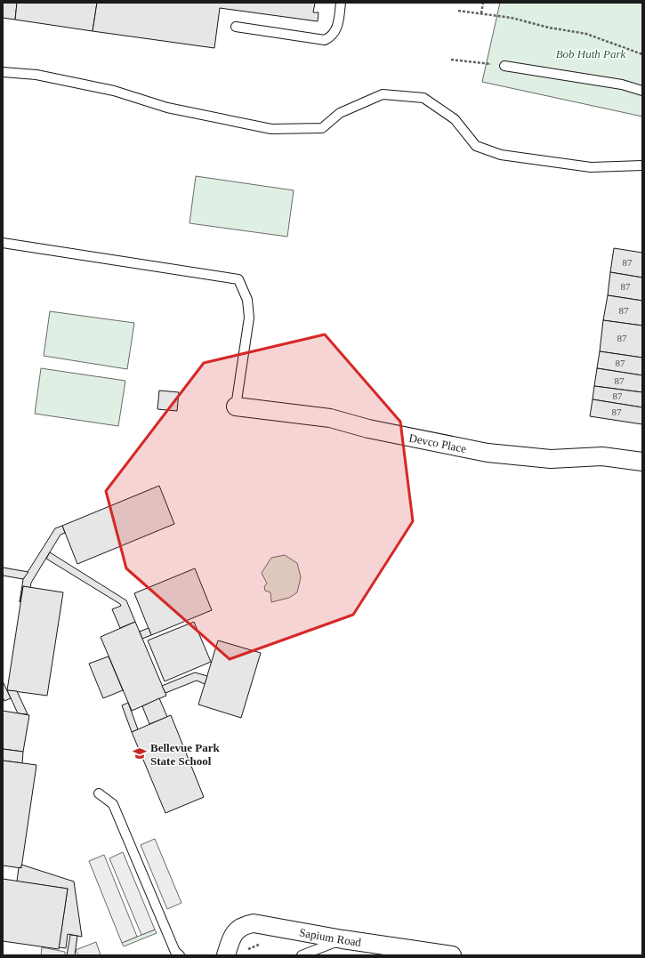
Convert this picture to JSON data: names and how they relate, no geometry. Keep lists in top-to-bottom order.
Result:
{
  "streets": {
    "street": ["Devco Place", "Sapium Road"]
  },
  "parks": ["Bob Huth Park"],
  "places": {
    "school or university": ["Bellevue Park State School"]
  },
  "house_numbers": [
    "87",
    "87",
    "87",
    "87",
    "87",
    "87",
    "87",
    "87"
  ]
}
